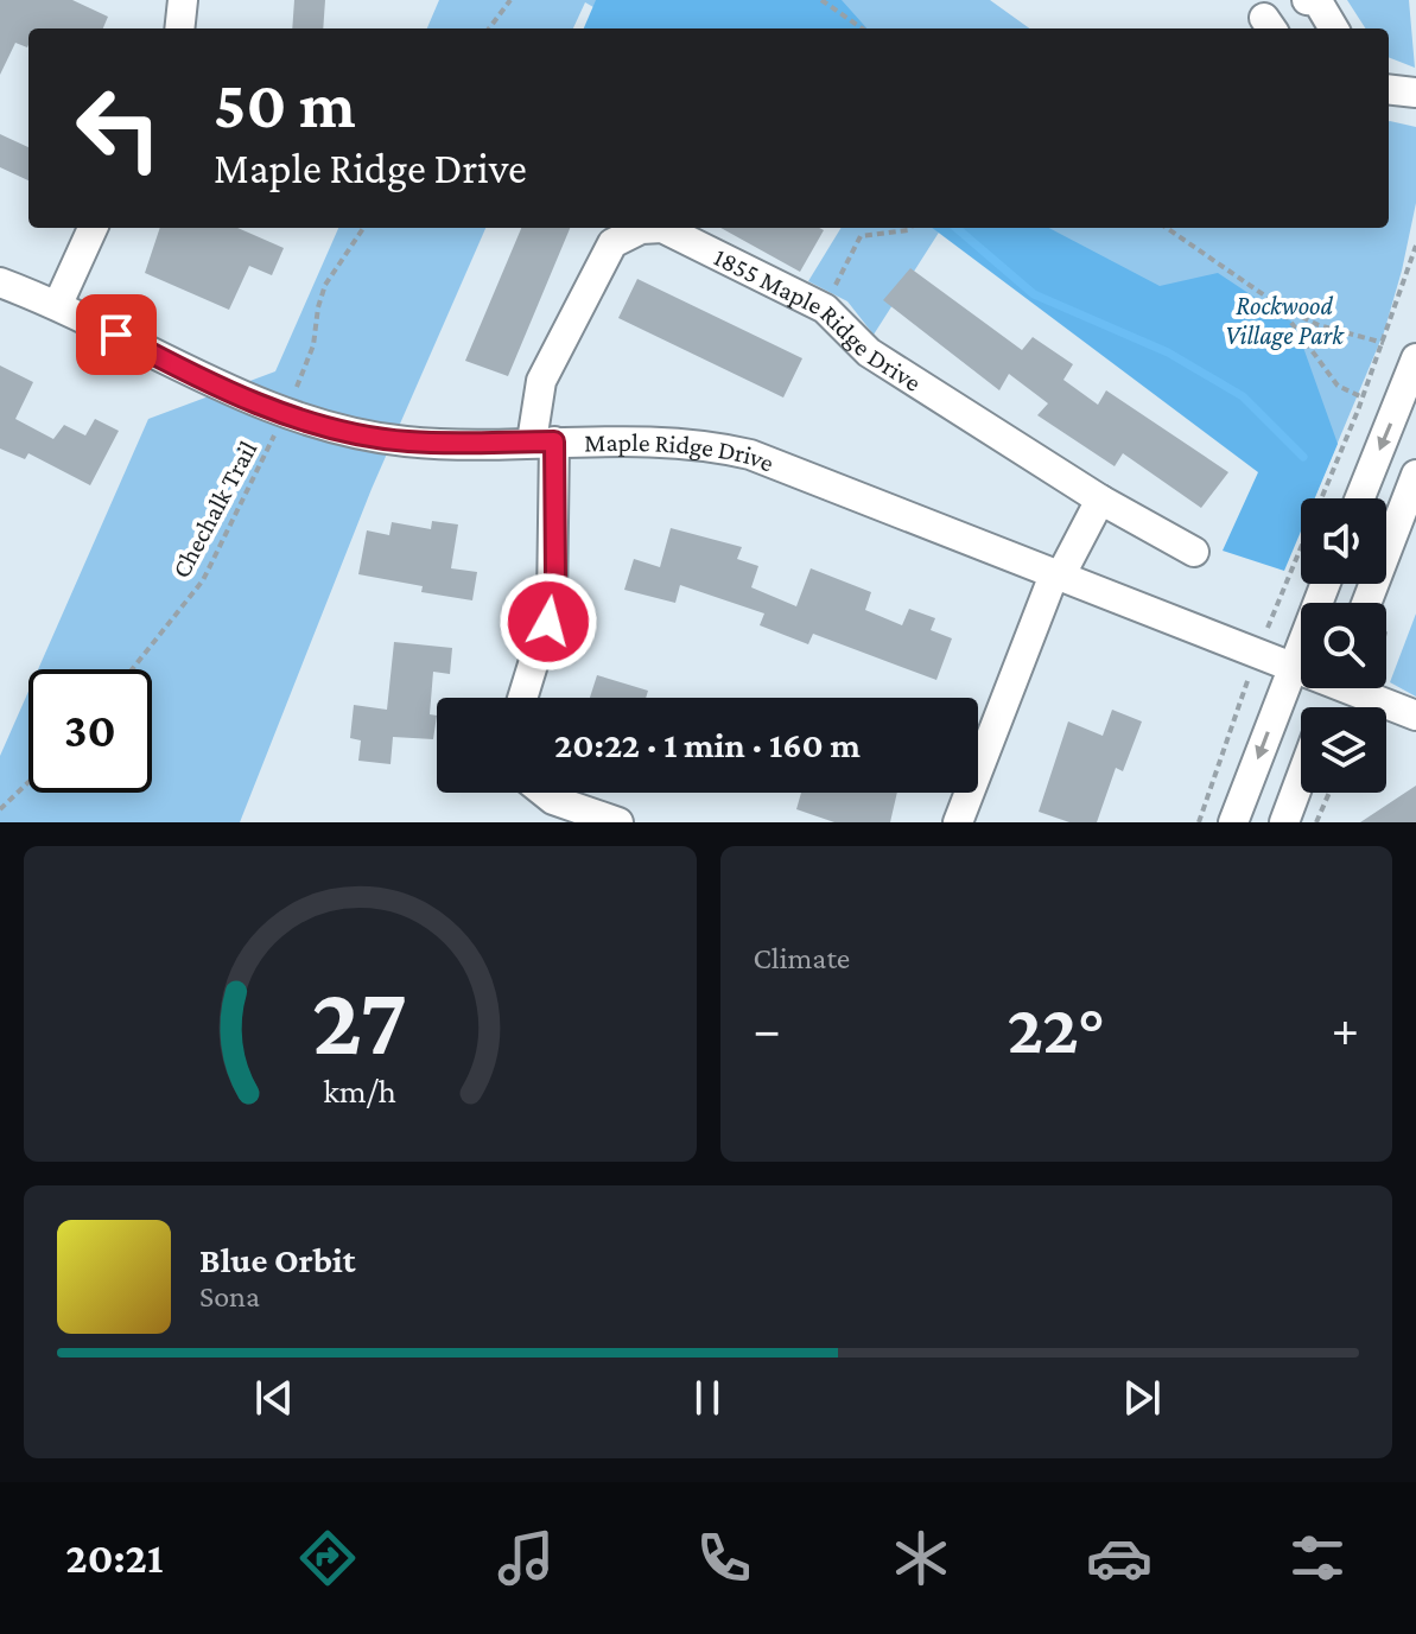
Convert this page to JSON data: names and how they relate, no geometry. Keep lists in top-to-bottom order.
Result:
{
  "streets": {
    "street": ["1855 Maple Ridge Drive", "Maple Ridge Drive"],
    "path": ["Chechalk Trail"]
  },
  "crossings": [
    ["1855 Maple Ridge Drive", "Maple Ridge Drive"]
  ],
  "parks": ["Rockwood Village Park"],
  "page": {
    "turn": ["50 m", "Maple Ridge Drive"],
    "limit": "30",
    "trip": "20:22 · 1 min · 160 m",
    "tile": "Climate",
    "heat": ["−", "22°", "+"],
    "song": ["Blue Orbit", "Sona"],
    "tabs": "20:21",
    "gauge": ["27", "km/h"]
  }
}
